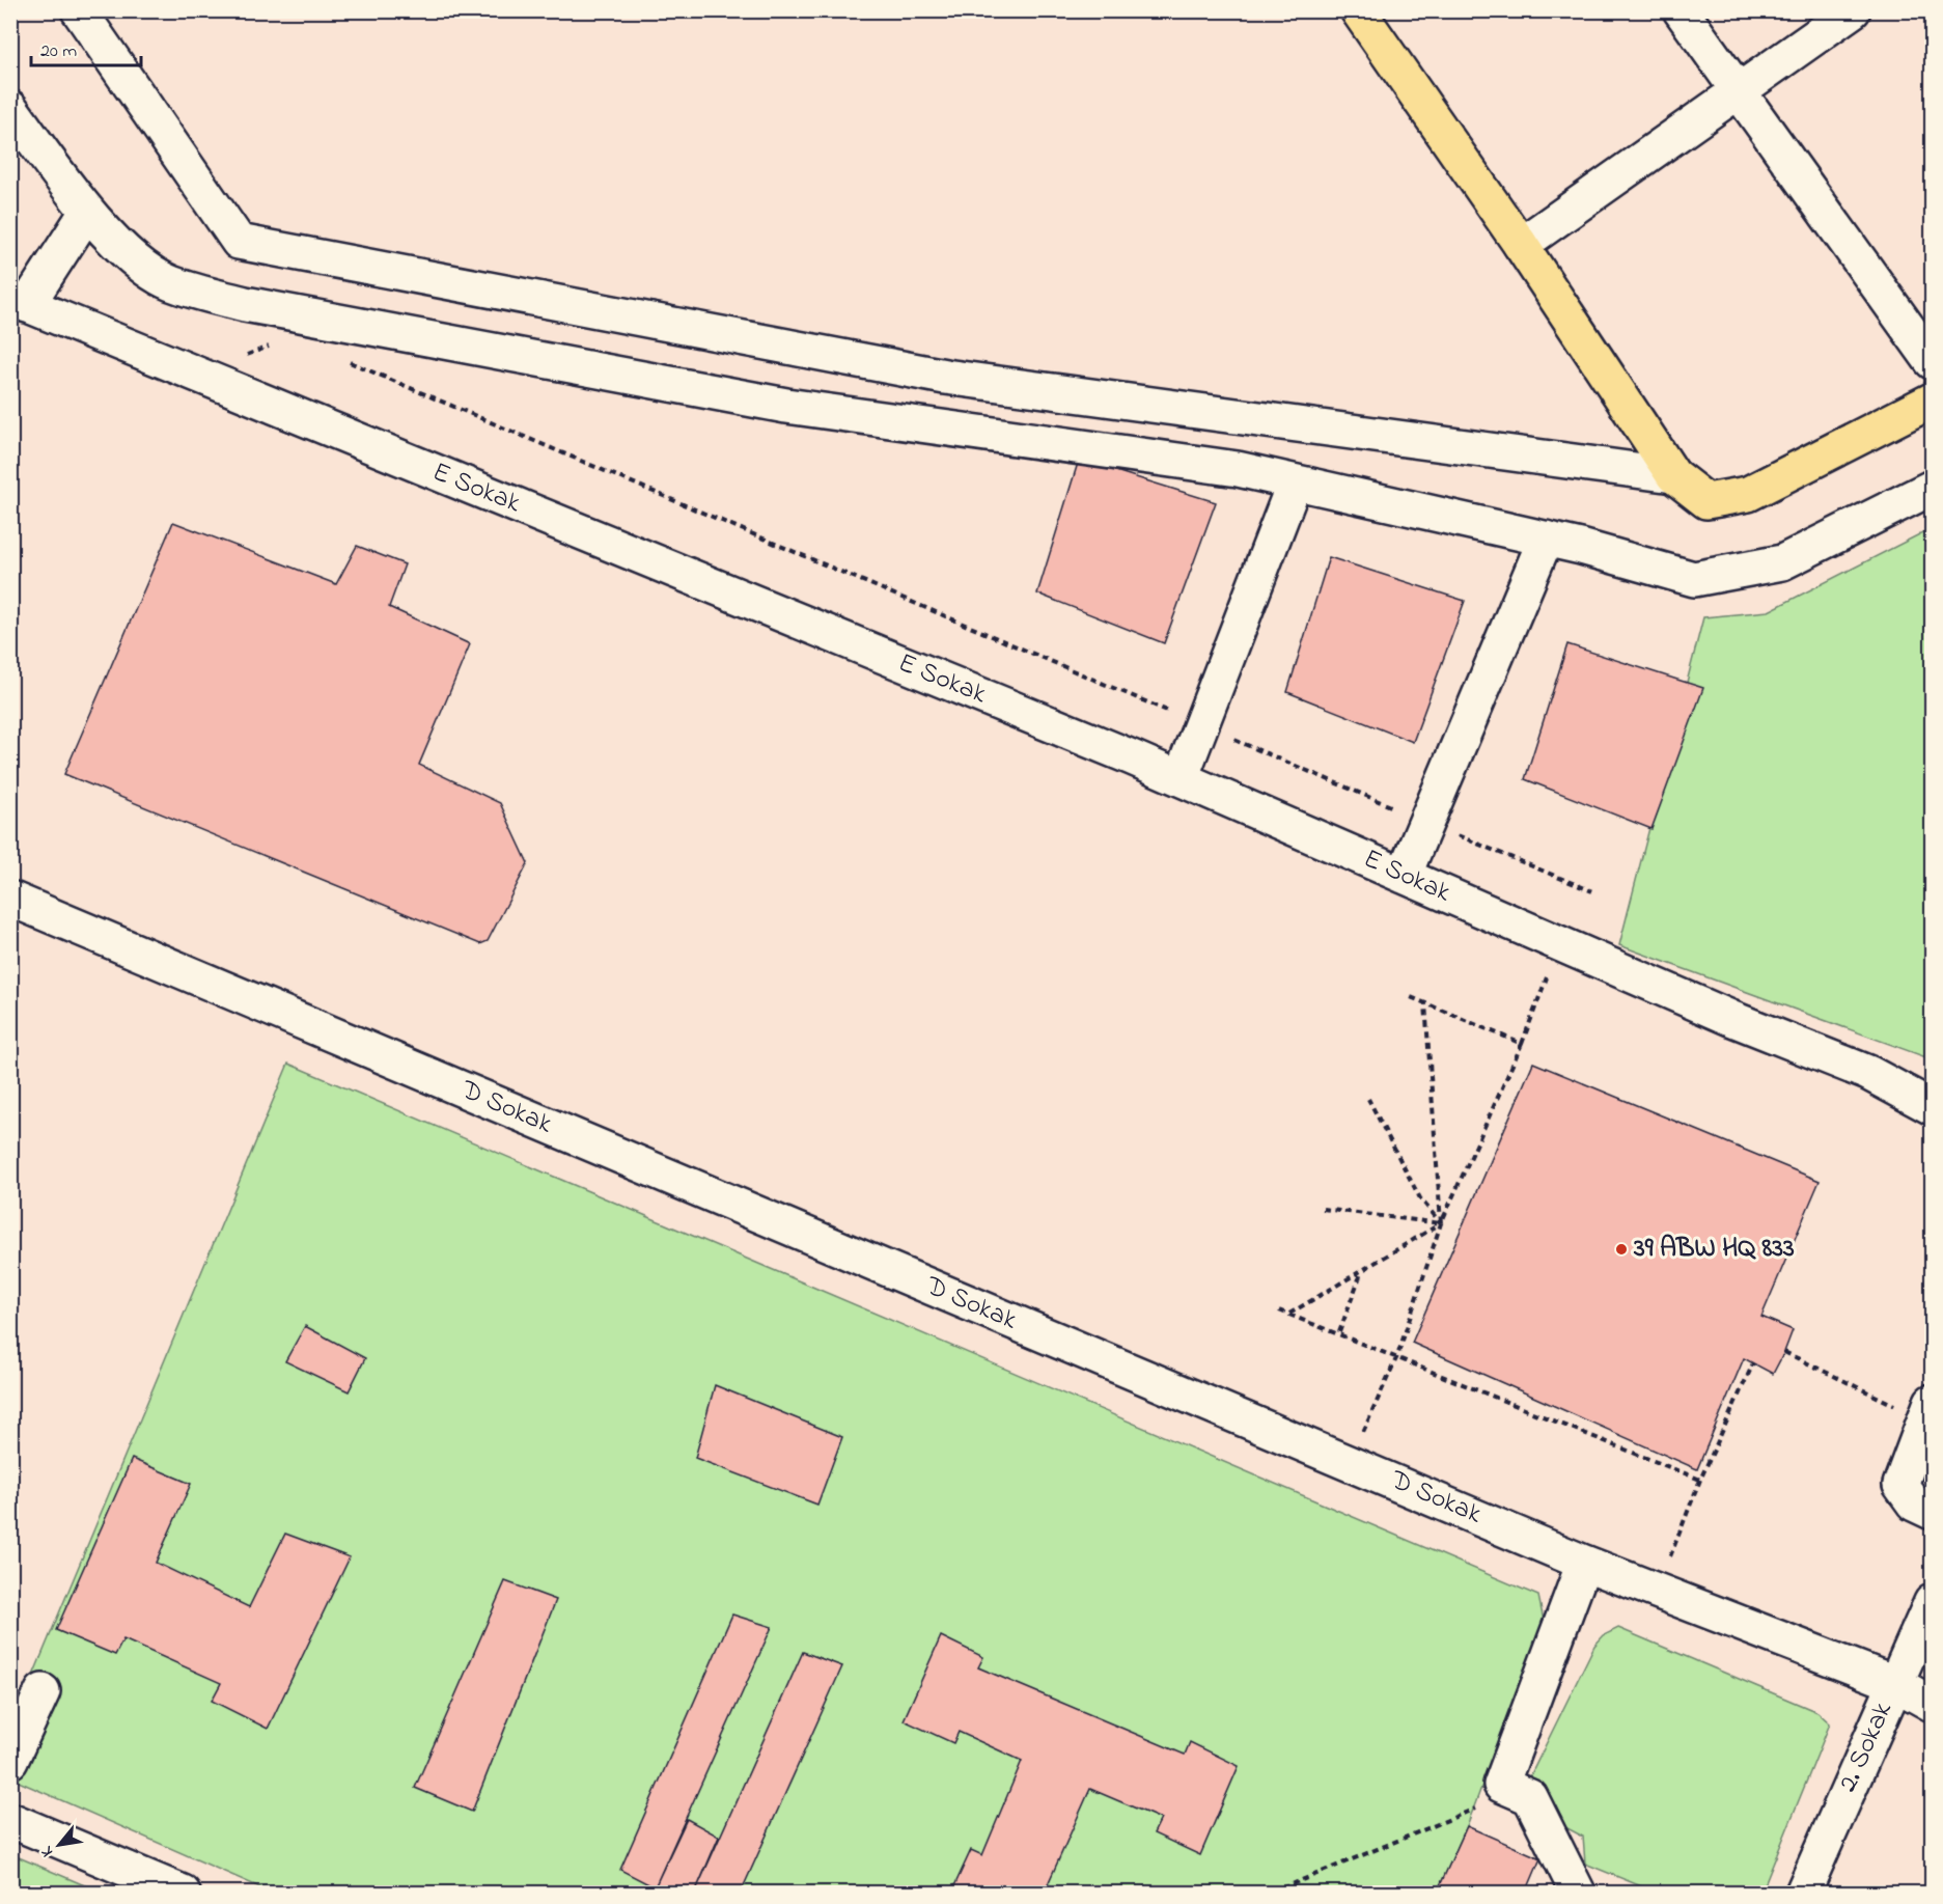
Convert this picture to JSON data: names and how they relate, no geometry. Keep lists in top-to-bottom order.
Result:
{
  "streets": {
    "street": ["E Sokak", "D Sokak", "2. Sokak"]
  },
  "crossings": [
    ["D Sokak", "2. Sokak"]
  ],
  "places": ["39 ABW HQ 833"],
  "scale_bar": "20 m",
  "north": "bottom left"
}
